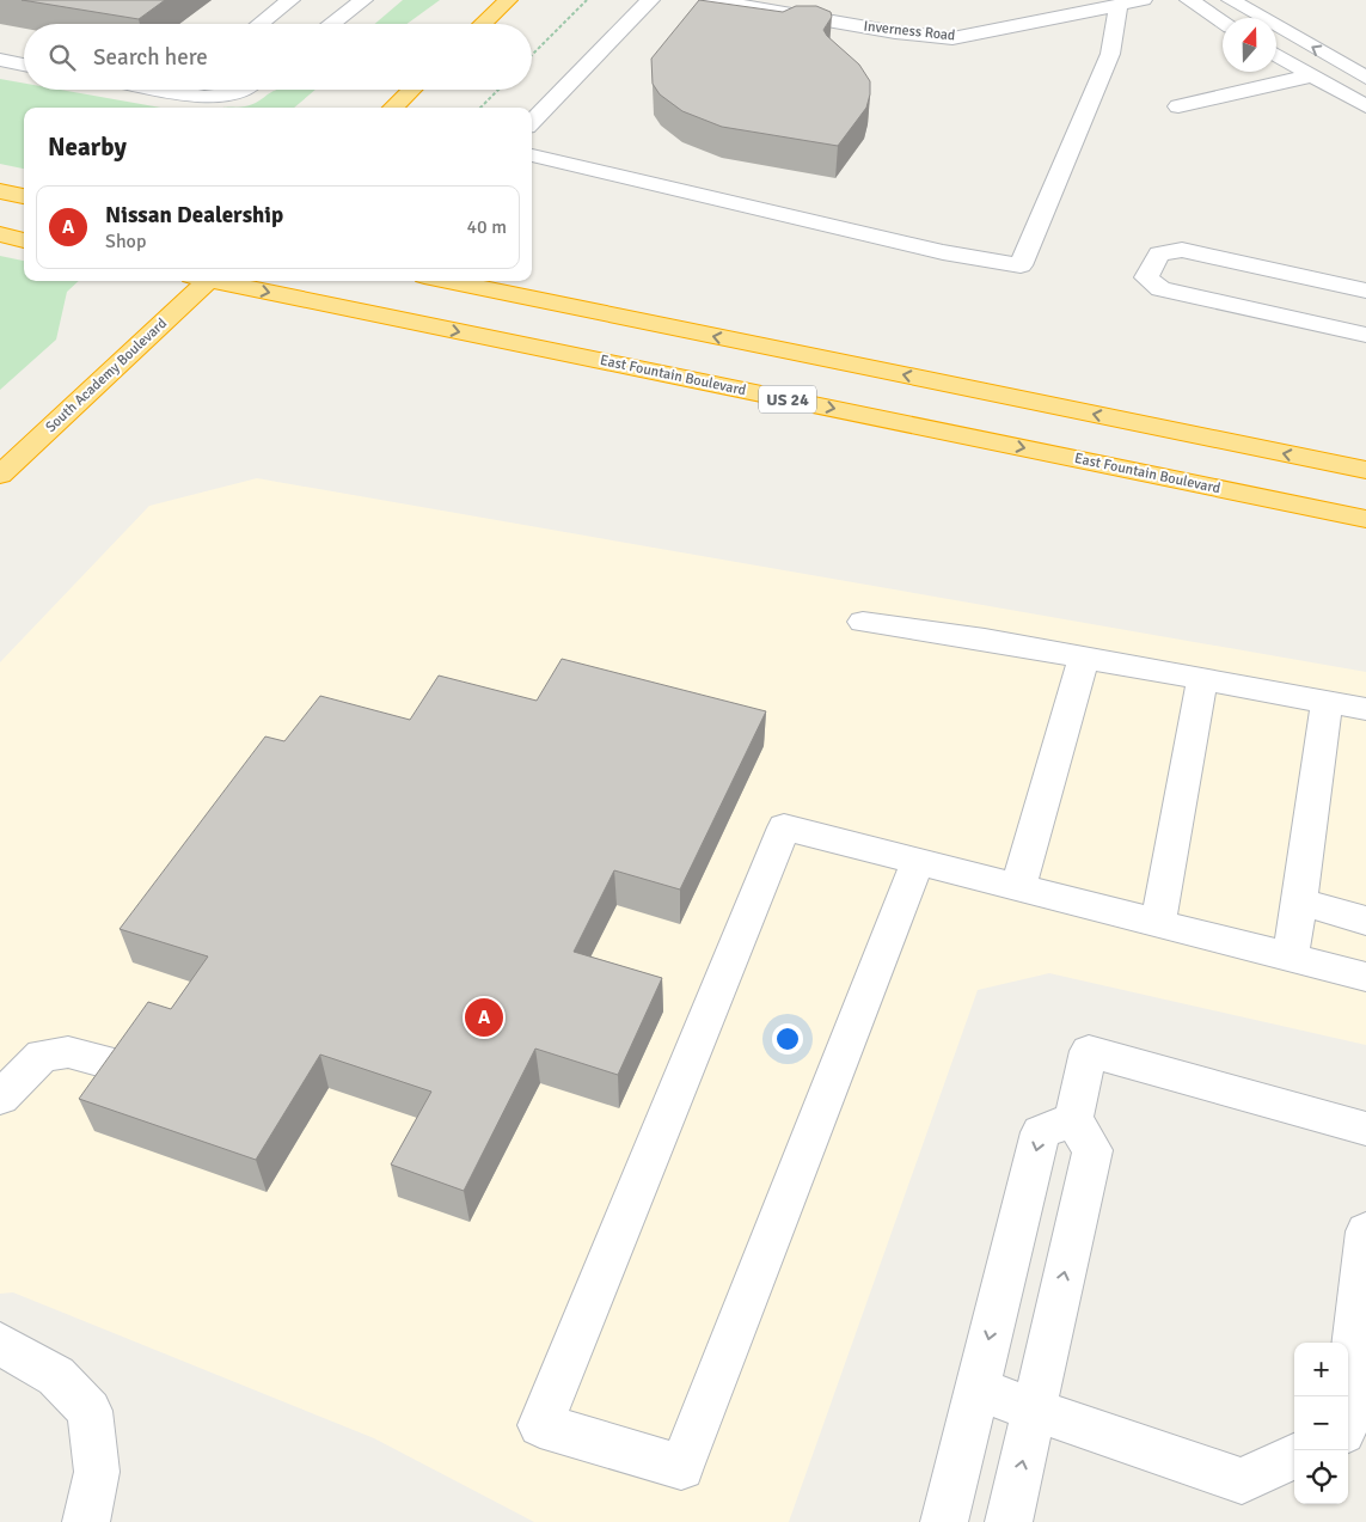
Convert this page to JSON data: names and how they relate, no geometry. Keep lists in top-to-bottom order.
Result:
{
  "streets": {
    "highway": ["South Academy Boulevard", "East Fountain Boulevard", "US 24"],
    "street": ["Inverness Road"]
  },
  "north": "top",
  "page": {
    "search": "Search here",
    "heading": "Nearby",
    "list": [
      {
        "mark": "A",
        "name": "Nissan Dealership",
        "note": "Shop",
        "value": "40 m"
      }
    ],
    "pins": "A",
    "map_buttons": ["+", "−"]
  }
}
